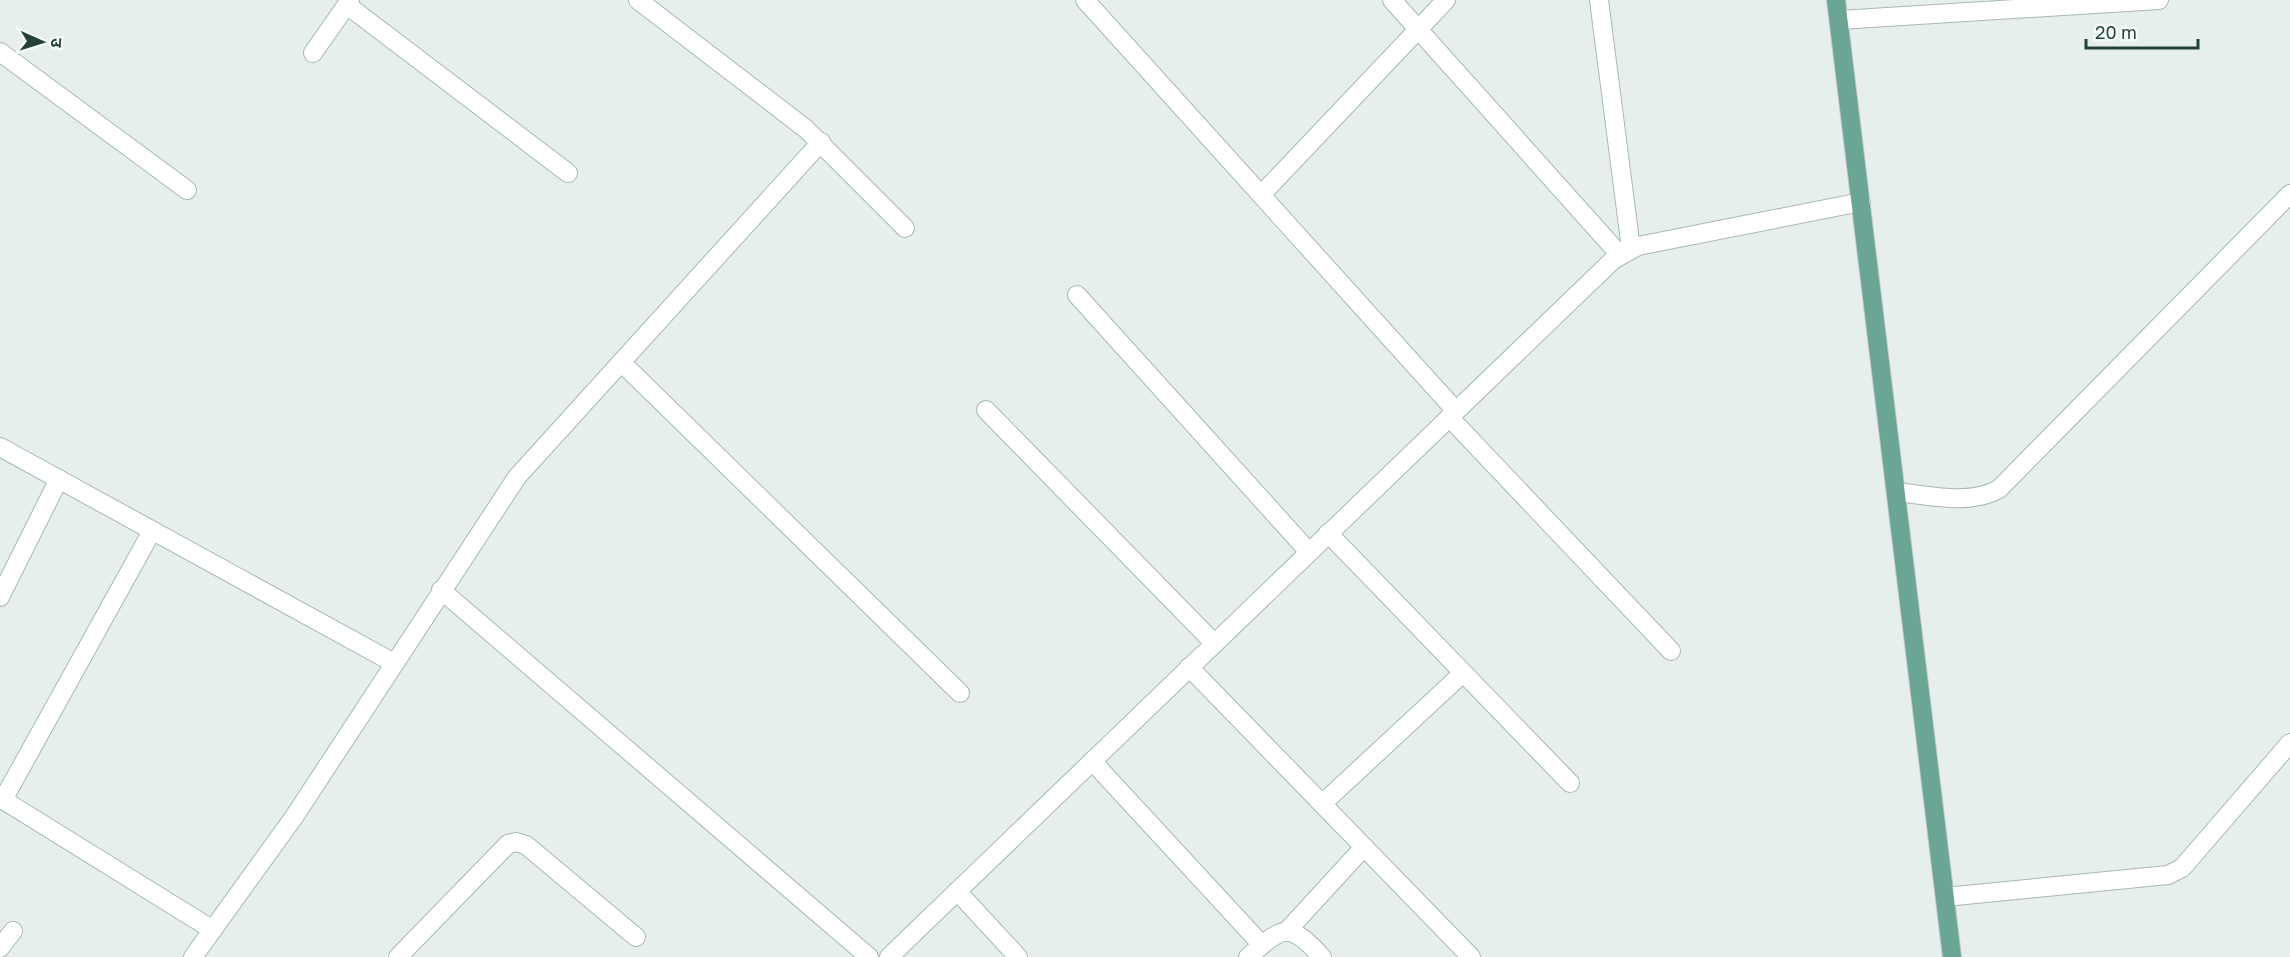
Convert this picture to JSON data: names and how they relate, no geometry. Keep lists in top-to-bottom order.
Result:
{
  "scale_bar": "20 m",
  "north": "right"
}
